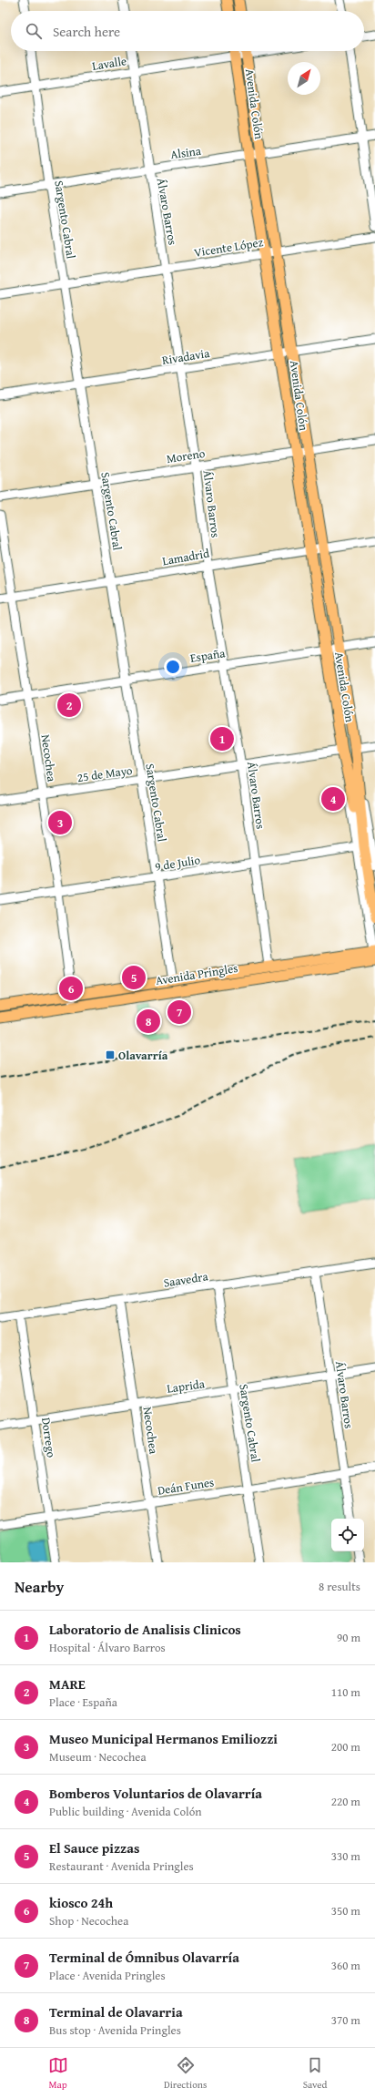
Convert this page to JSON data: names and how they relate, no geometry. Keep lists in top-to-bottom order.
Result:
{
  "streets": {
    "main road": ["Avenida Colón", "Avenida Pringles"],
    "street": [
      "Lavalle",
      "Alsina",
      "Álvaro Barros",
      "Sargento Cabral",
      "Vicente López",
      "Rivadavia",
      "Moreno",
      "Lamadrid",
      "España",
      "Necochea",
      "25 de Mayo",
      "9 de Julio",
      "Saavedra",
      "Laprida",
      "Dorrego",
      "Deán Funes"
    ]
  },
  "crossings": [
    ["Lavalle", "Avenida Colón"],
    ["Lavalle", "Álvaro Barros"],
    ["Lavalle", "Sargento Cabral"],
    ["Avenida Colón", "Alsina"],
    ["Avenida Colón", "Vicente López"],
    ["Avenida Colón", "Rivadavia"],
    ["Avenida Colón", "Moreno"],
    ["Avenida Colón", "Lamadrid"],
    ["Avenida Colón", "España"],
    ["Avenida Colón", "25 de Mayo"],
    ["Avenida Colón", "9 de Julio"],
    ["Avenida Colón", "Avenida Pringles"],
    ["Alsina", "Álvaro Barros"],
    ["Alsina", "Sargento Cabral"],
    ["Álvaro Barros", "Vicente López"],
    ["Álvaro Barros", "Rivadavia"],
    ["Álvaro Barros", "Moreno"],
    ["Álvaro Barros", "Lamadrid"],
    ["Álvaro Barros", "España"],
    ["Álvaro Barros", "25 de Mayo"],
    ["Álvaro Barros", "9 de Julio"],
    ["Álvaro Barros", "Avenida Pringles"],
    ["Álvaro Barros", "Saavedra"],
    ["Álvaro Barros", "Laprida"],
    ["Álvaro Barros", "Deán Funes"],
    ["Sargento Cabral", "Vicente López"],
    ["Sargento Cabral", "Rivadavia"],
    ["Sargento Cabral", "Moreno"],
    ["Sargento Cabral", "Lamadrid"],
    ["Sargento Cabral", "España"],
    ["Sargento Cabral", "25 de Mayo"],
    ["Sargento Cabral", "9 de Julio"],
    ["Sargento Cabral", "Avenida Pringles"],
    ["Sargento Cabral", "Saavedra"],
    ["Sargento Cabral", "Laprida"],
    ["Sargento Cabral", "Deán Funes"],
    ["Lamadrid", "Necochea"],
    ["España", "Necochea"],
    ["Necochea", "25 de Mayo"],
    ["Necochea", "9 de Julio"],
    ["Necochea", "Avenida Pringles"],
    ["Necochea", "Saavedra"],
    ["Necochea", "Laprida"],
    ["Necochea", "Deán Funes"],
    ["Saavedra", "Dorrego"],
    ["Laprida", "Dorrego"],
    ["Dorrego", "Deán Funes"]
  ],
  "places": {
    "transit": ["Olavarría"]
  },
  "north": "top right",
  "page": {
    "search": "Search here",
    "pins": [
      "2",
      "1",
      "4",
      "3",
      "5",
      "6",
      "7",
      "8"
    ],
    "heading": ["Nearby", "8 results"],
    "list": [
      {
        "mark": "1",
        "name": "Laboratorio de Analisis Clinicos",
        "note": "Hospital · Álvaro Barros",
        "value": "90 m"
      },
      {
        "mark": "2",
        "name": "MARE",
        "note": "Place · España",
        "value": "110 m"
      },
      {
        "mark": "3",
        "name": "Museo Municipal Hermanos Emiliozzi",
        "note": "Museum · Necochea",
        "value": "200 m"
      },
      {
        "mark": "4",
        "name": "Bomberos Voluntarios de Olavarría",
        "note": "Public building · Avenida Colón",
        "value": "220 m"
      },
      {
        "mark": "5",
        "name": "El Sauce pizzas",
        "note": "Restaurant · Avenida Pringles",
        "value": "330 m"
      },
      {
        "mark": "6",
        "name": "kiosco 24h",
        "note": "Shop · Necochea",
        "value": "350 m"
      },
      {
        "mark": "7",
        "name": "Terminal de Ómnibus Olavarría",
        "note": "Place · Avenida Pringles",
        "value": "360 m"
      },
      {
        "mark": "8",
        "name": "Terminal de Olavarria",
        "note": "Bus stop · Avenida Pringles",
        "value": "370 m"
      }
    ],
    "nav": ["Map", "Directions", "Saved"]
  }
}
